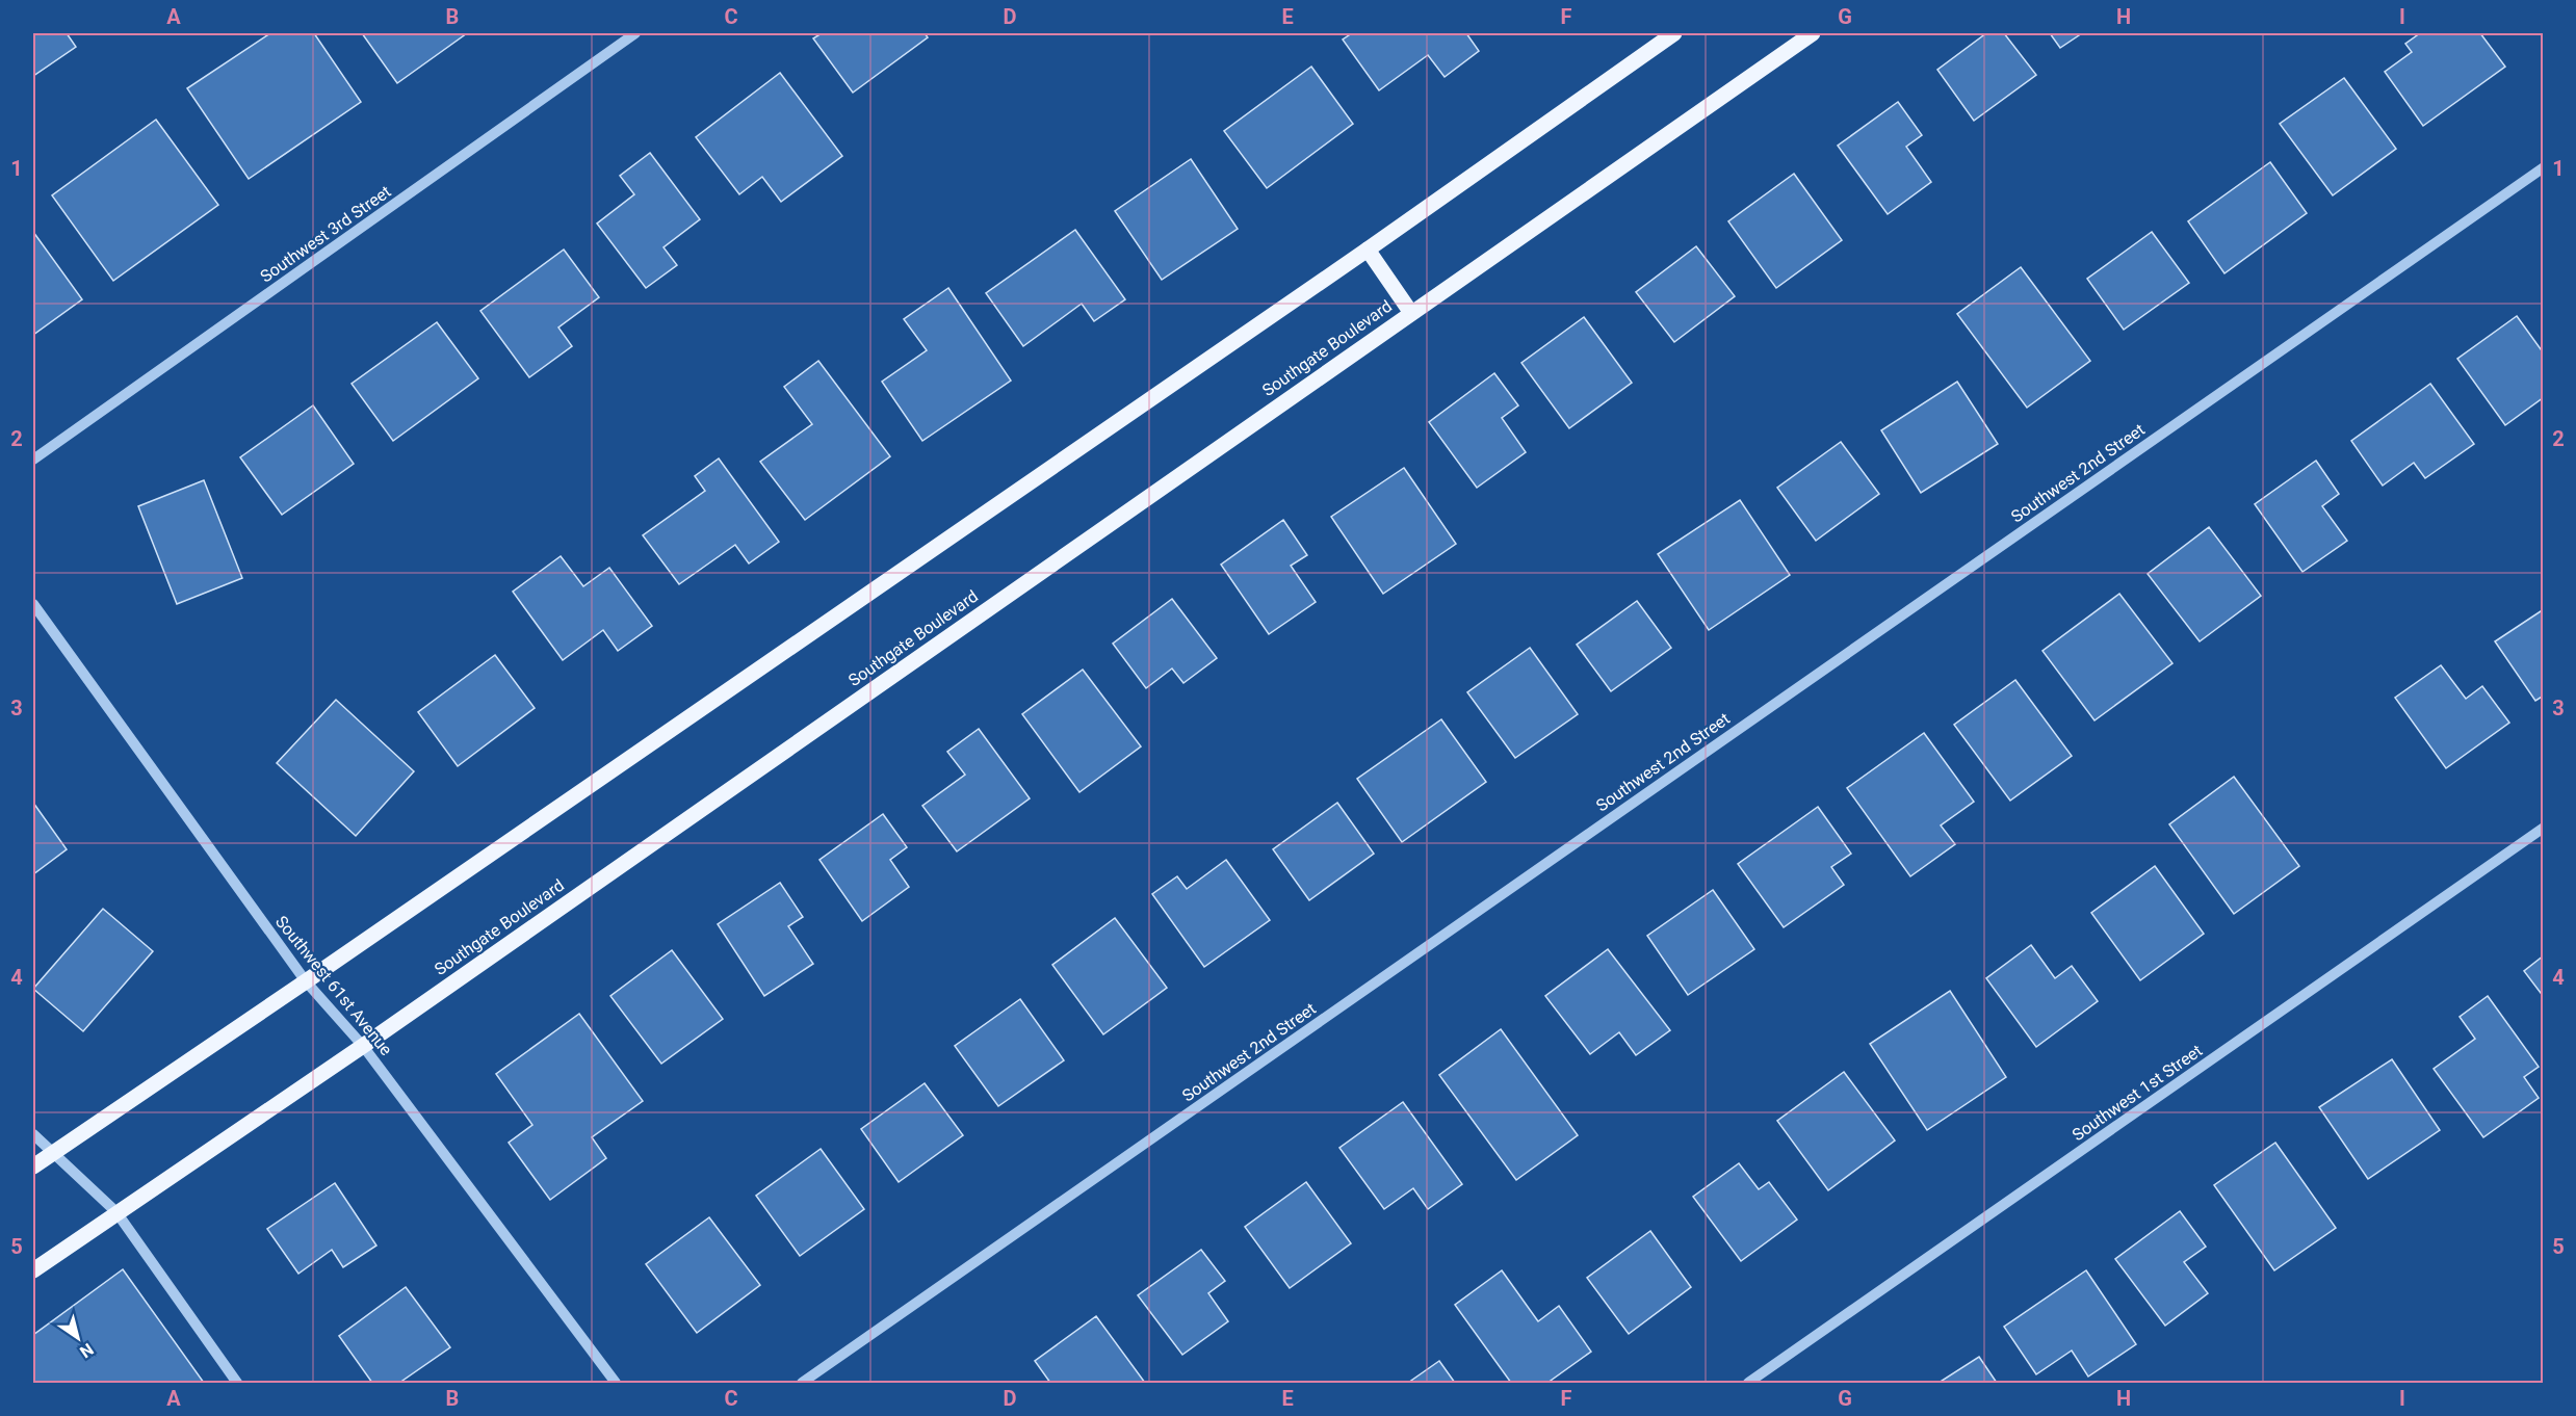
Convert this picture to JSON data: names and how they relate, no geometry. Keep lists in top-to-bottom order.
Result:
{
  "streets": {
    "main road": ["Southgate Boulevard"],
    "street": [
      "Southwest 3rd Street",
      "Southwest 2nd Street",
      "Southwest 61st Avenue",
      "Southwest 1st Street"
    ]
  },
  "crossings": [
    ["Southgate Boulevard", "Southwest 61st Avenue"]
  ],
  "north": "bottom right",
  "grid": {
    "columns": [
      "A",
      "B",
      "C",
      "D",
      "E",
      "F",
      "G",
      "H",
      "I"
    ],
    "rows": [
      "1",
      "2",
      "3",
      "4",
      "5"
    ]
  }
}
